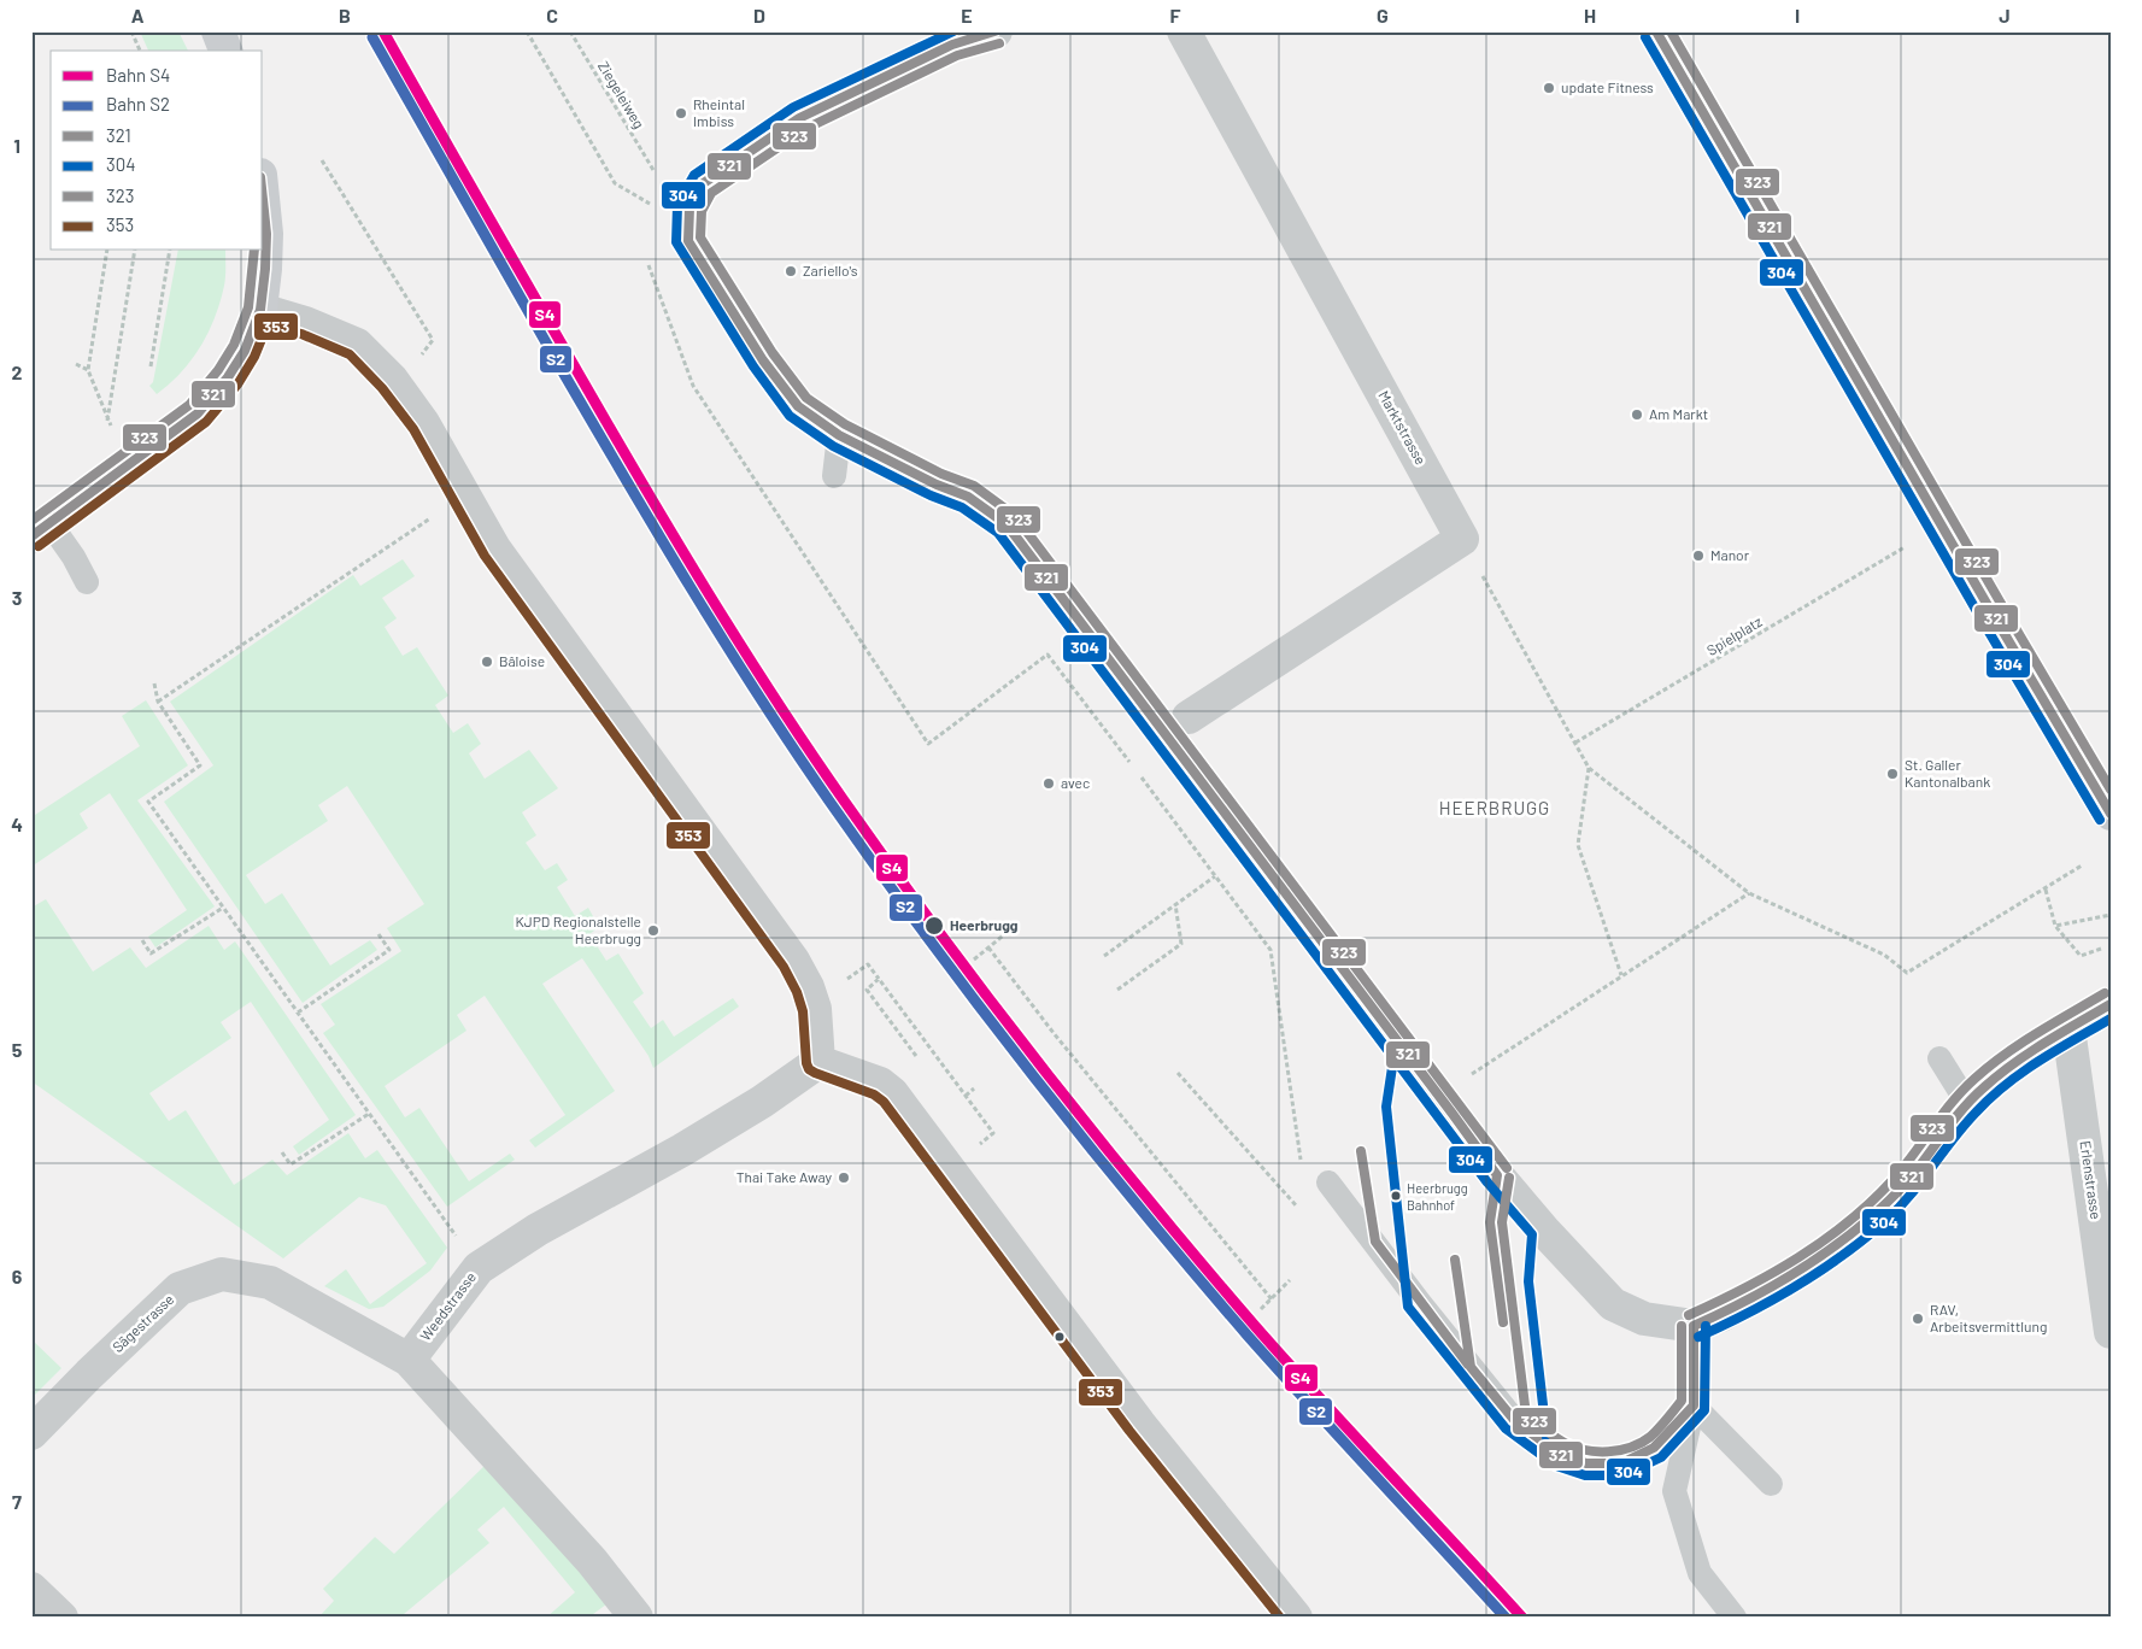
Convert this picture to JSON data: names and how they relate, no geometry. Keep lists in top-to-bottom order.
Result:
{
  "streets": {
    "street": [
      "Marktstrasse",
      "Erlenstrasse",
      "Weedstrasse",
      "Sägestrasse"
    ],
    "path": ["Ziegeleiweg", "Spielplatz"]
  },
  "crossings": [
    ["Weedstrasse", "Sägestrasse"]
  ],
  "districts": ["HEERBRUGG"],
  "places": [
    "update Fitness",
    "Rheintal Imbiss",
    "Zariello's",
    "Am Markt",
    "Manor",
    "Bâloise",
    "St. Galler Kantonalbank",
    "avec",
    "Heerbrugg",
    "KJPD Regionalstelle Heerbrugg",
    "Thai Take Away",
    "Heerbrugg Bahnhof",
    "RAV, Arbeitsvermittlung"
  ],
  "lines": [
    "rail line S4",
    "transit line 321",
    "transit line 304",
    "transit line 323",
    "rail line S2",
    "transit line 353"
  ],
  "legend": [
    "Bahn S4",
    "Bahn S2",
    "321",
    "304",
    "323",
    "353"
  ],
  "grid": {
    "columns": [
      "A",
      "B",
      "C",
      "D",
      "E",
      "F",
      "G",
      "H",
      "I",
      "J"
    ],
    "rows": [
      "1",
      "2",
      "3",
      "4",
      "5",
      "6",
      "7"
    ]
  }
}
